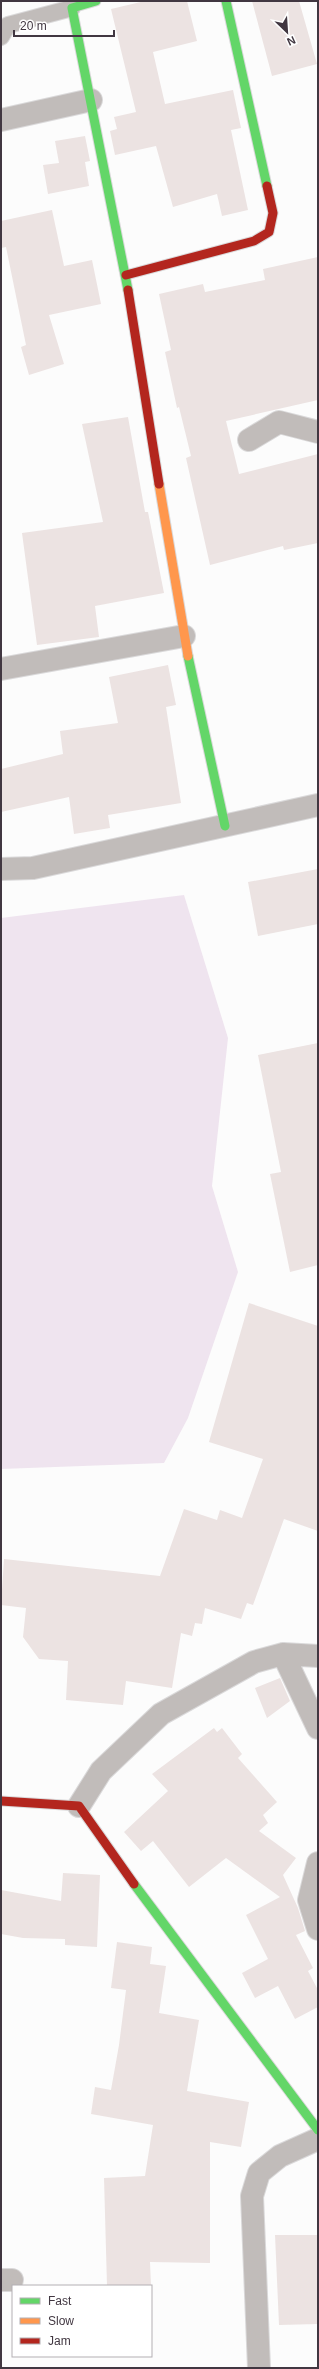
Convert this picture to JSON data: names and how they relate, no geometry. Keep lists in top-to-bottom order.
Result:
{
  "legend": ["Fast", "Slow", "Jam"],
  "scale_bar": "20 m",
  "north": "bottom right"
}
